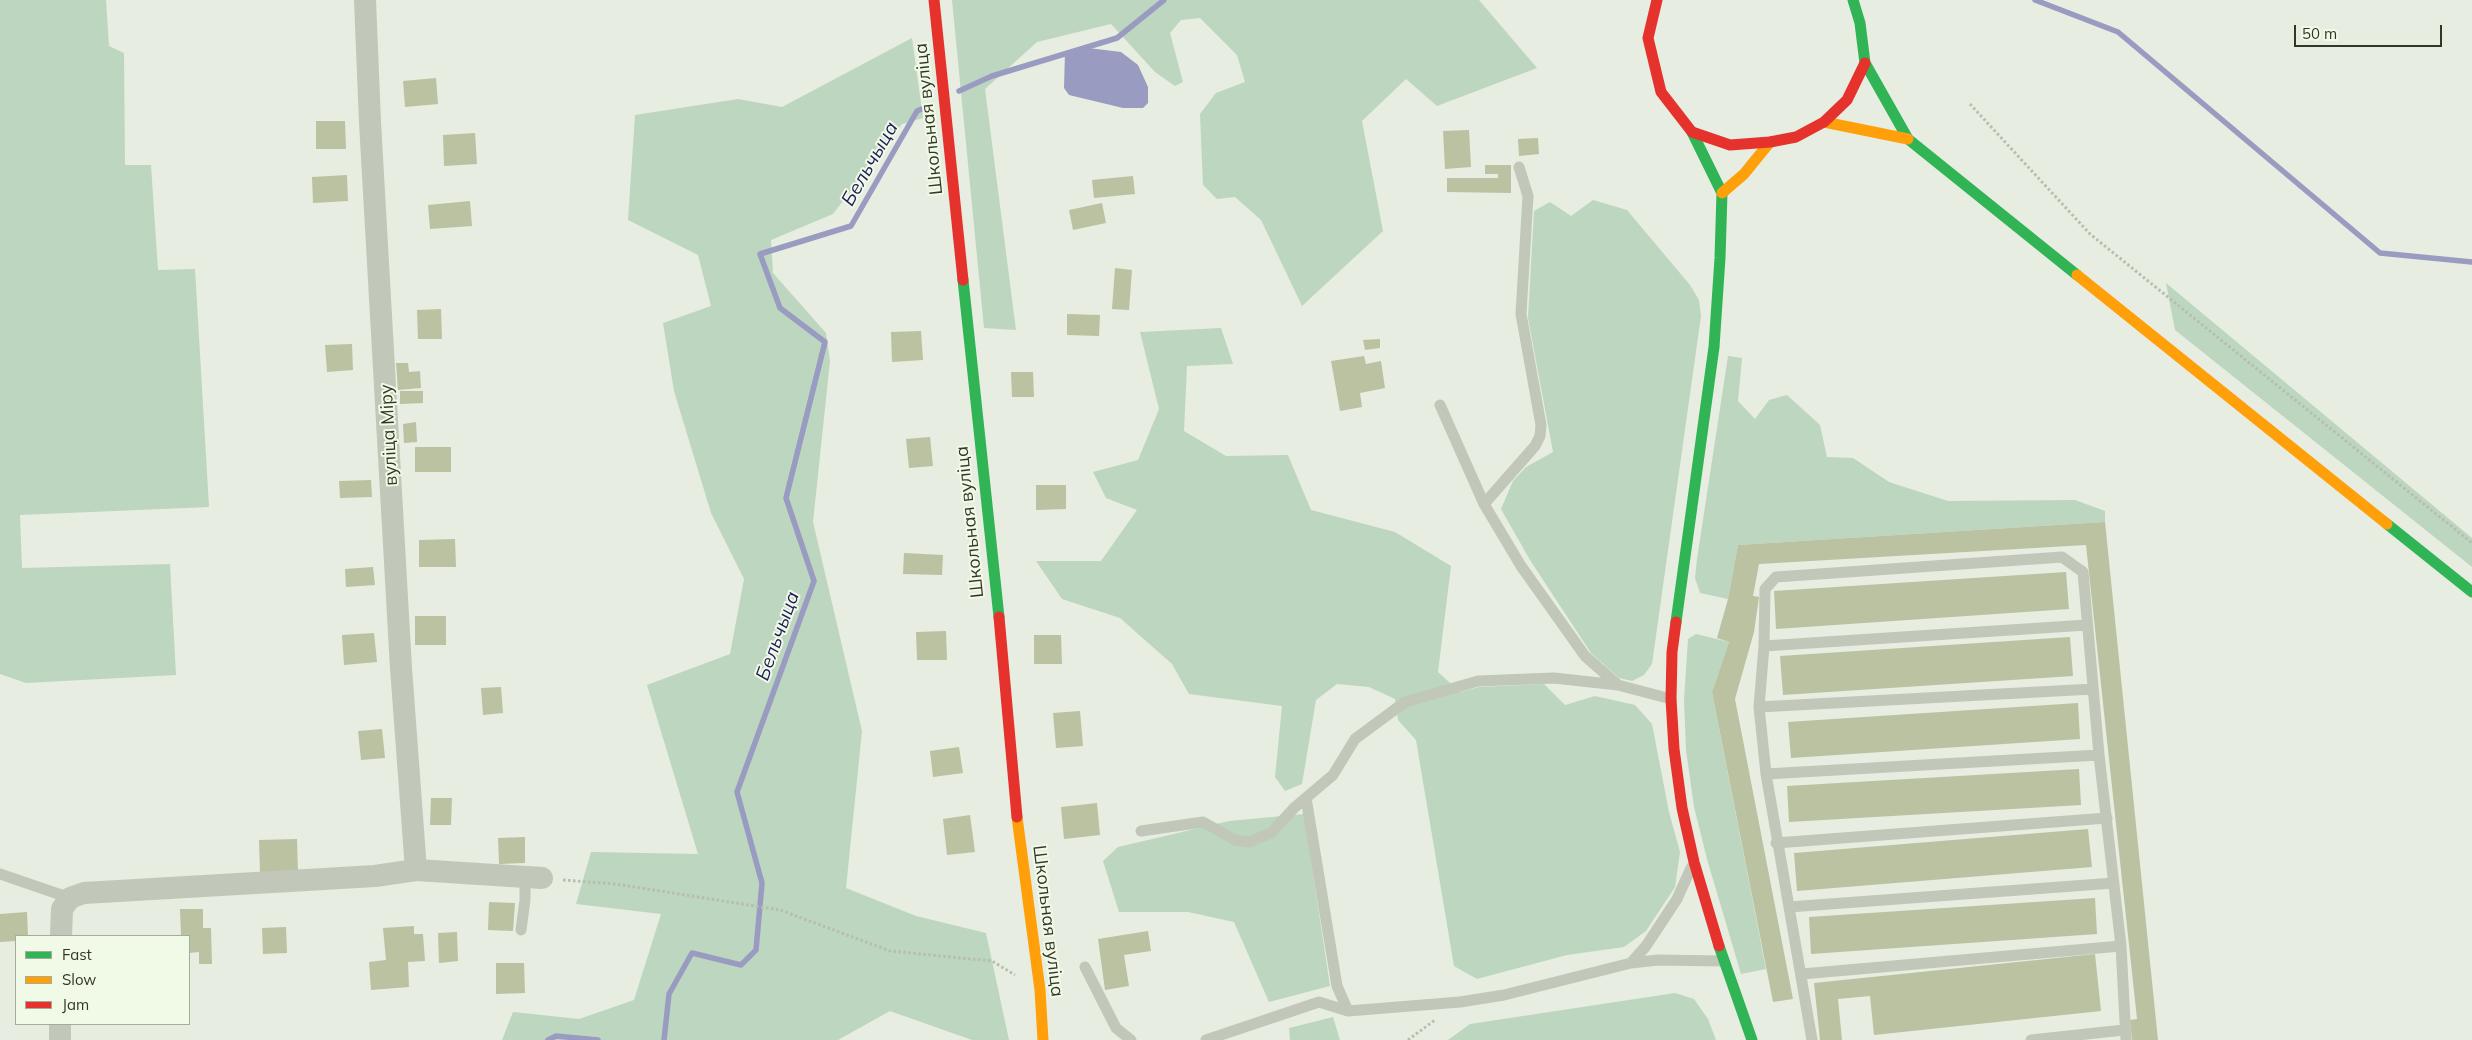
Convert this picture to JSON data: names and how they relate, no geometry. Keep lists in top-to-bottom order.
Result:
{
  "streets": {
    "street": ["Школьная вуліца", "вуліца Міру"]
  },
  "water": ["Бельчыца"],
  "legend": ["Fast", "Slow", "Jam"],
  "scale_bar": "50 m"
}
